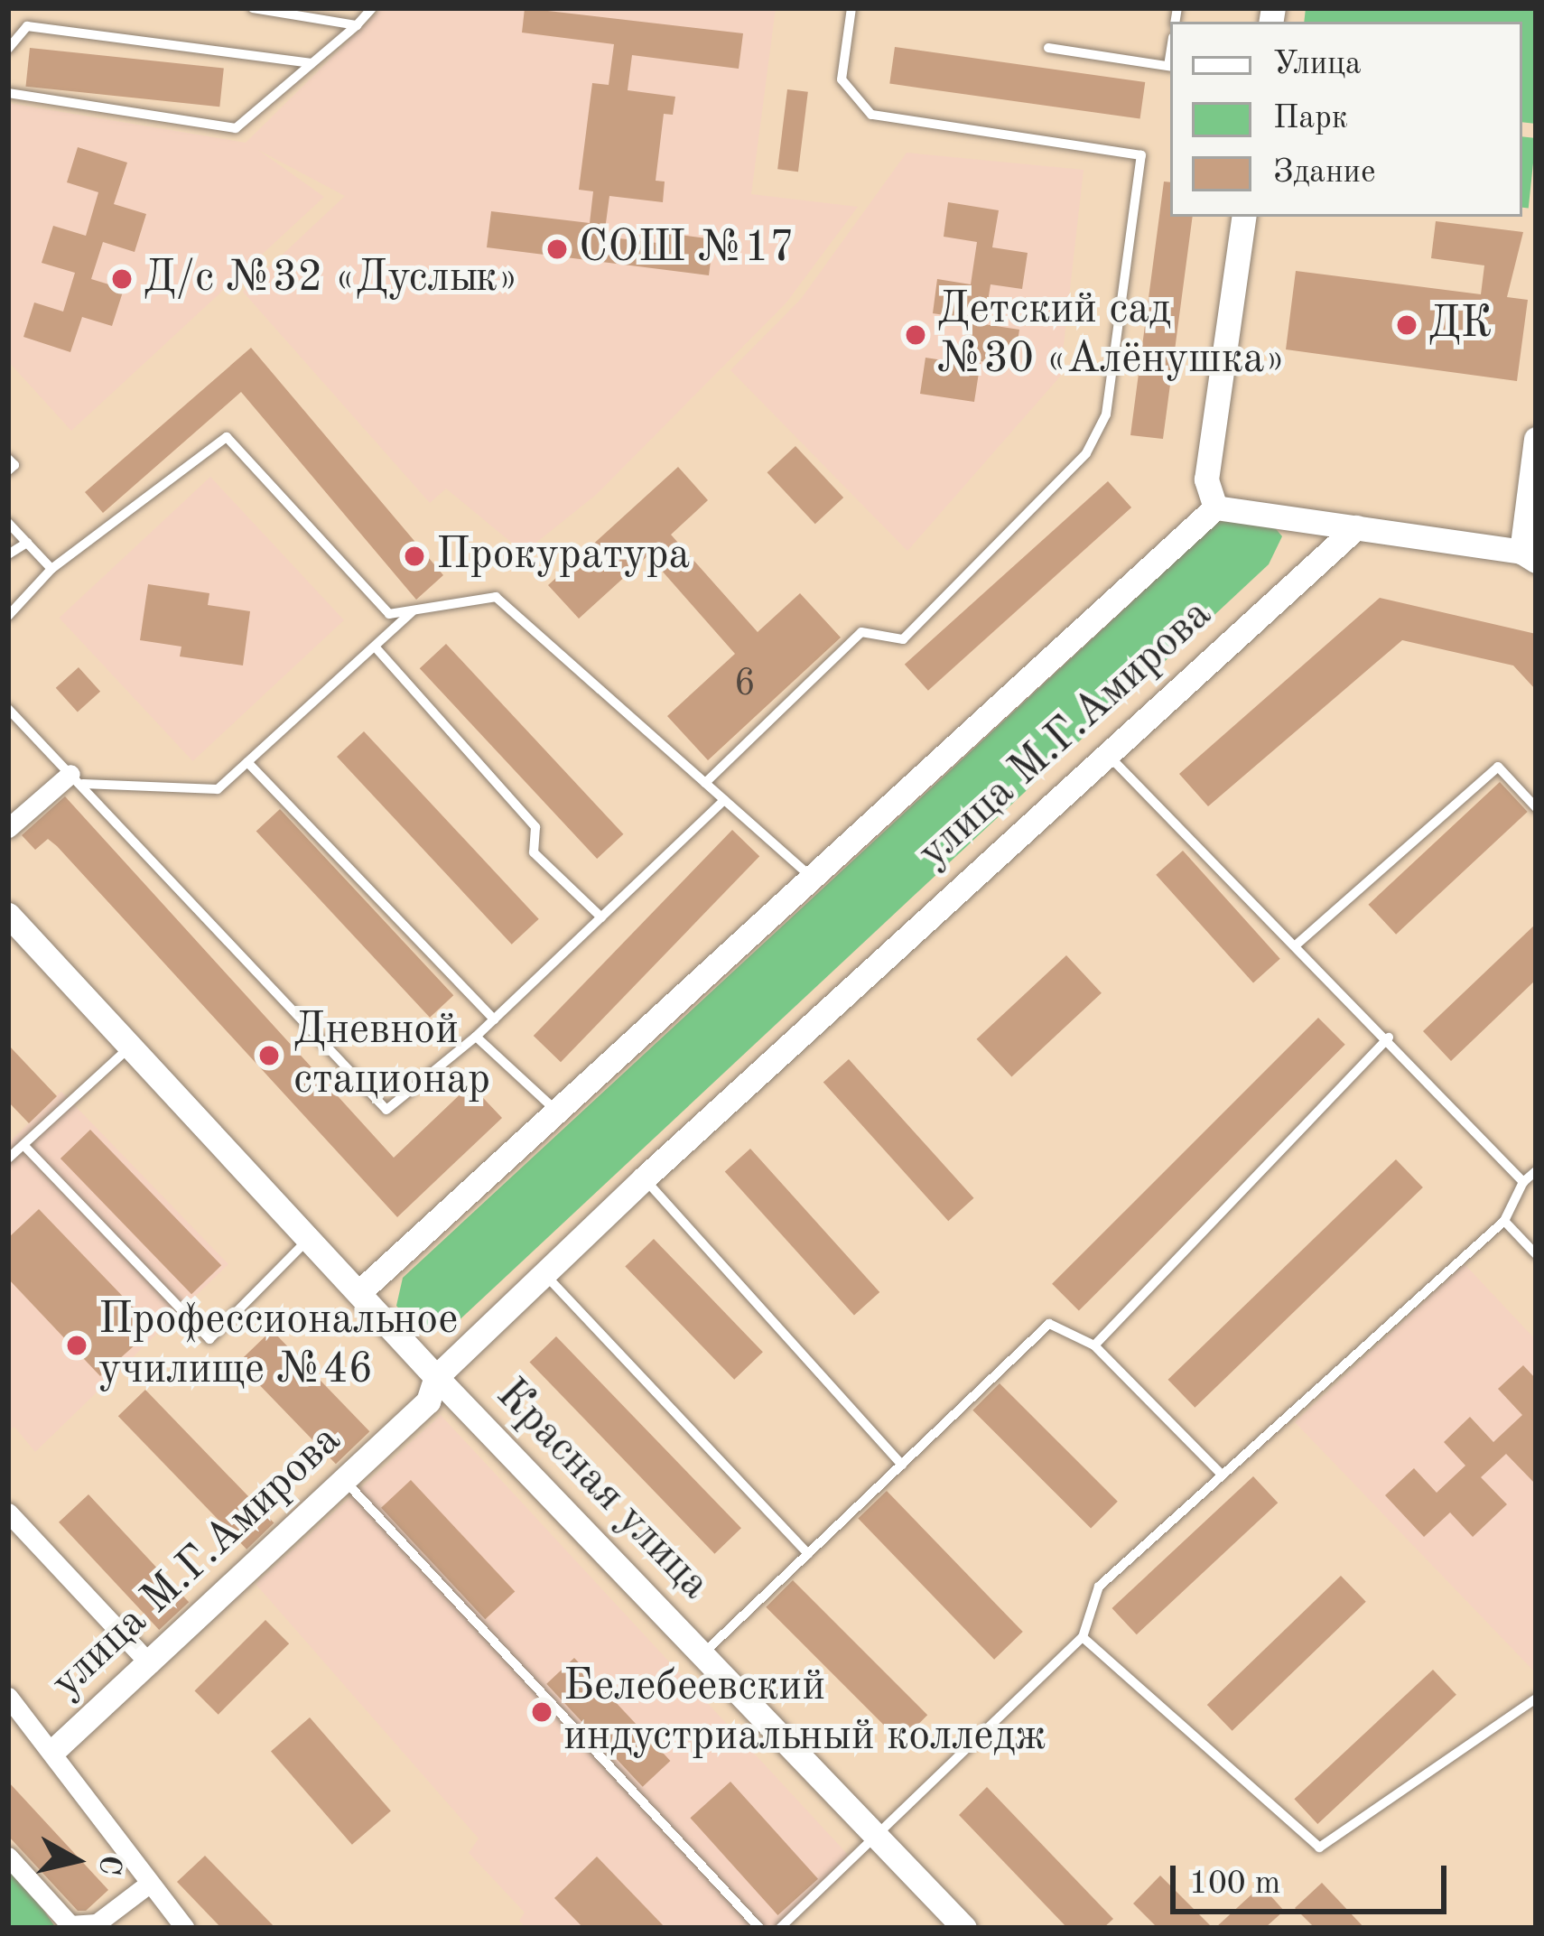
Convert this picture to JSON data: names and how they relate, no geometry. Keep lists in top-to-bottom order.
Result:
{
  "streets": {
    "street": ["улица М.Г.Амирова", "Красная улица"]
  },
  "crossings": [
    ["улица М.Г.Амирова", "Красная улица"]
  ],
  "places": [
    "СОШ №17",
    "Д/с №32 «Дуслык»",
    "ДК",
    "Детский сад №30 «Алёнушка»",
    "Прокуратура",
    "Дневной стационар",
    "Профессиональное училище №46",
    "Белебеевский индустриальный колледж"
  ],
  "house_numbers": ["6"],
  "legend": ["Улица", "Парк", "Здание"],
  "scale_bar": "100 m",
  "north": "right"
}
